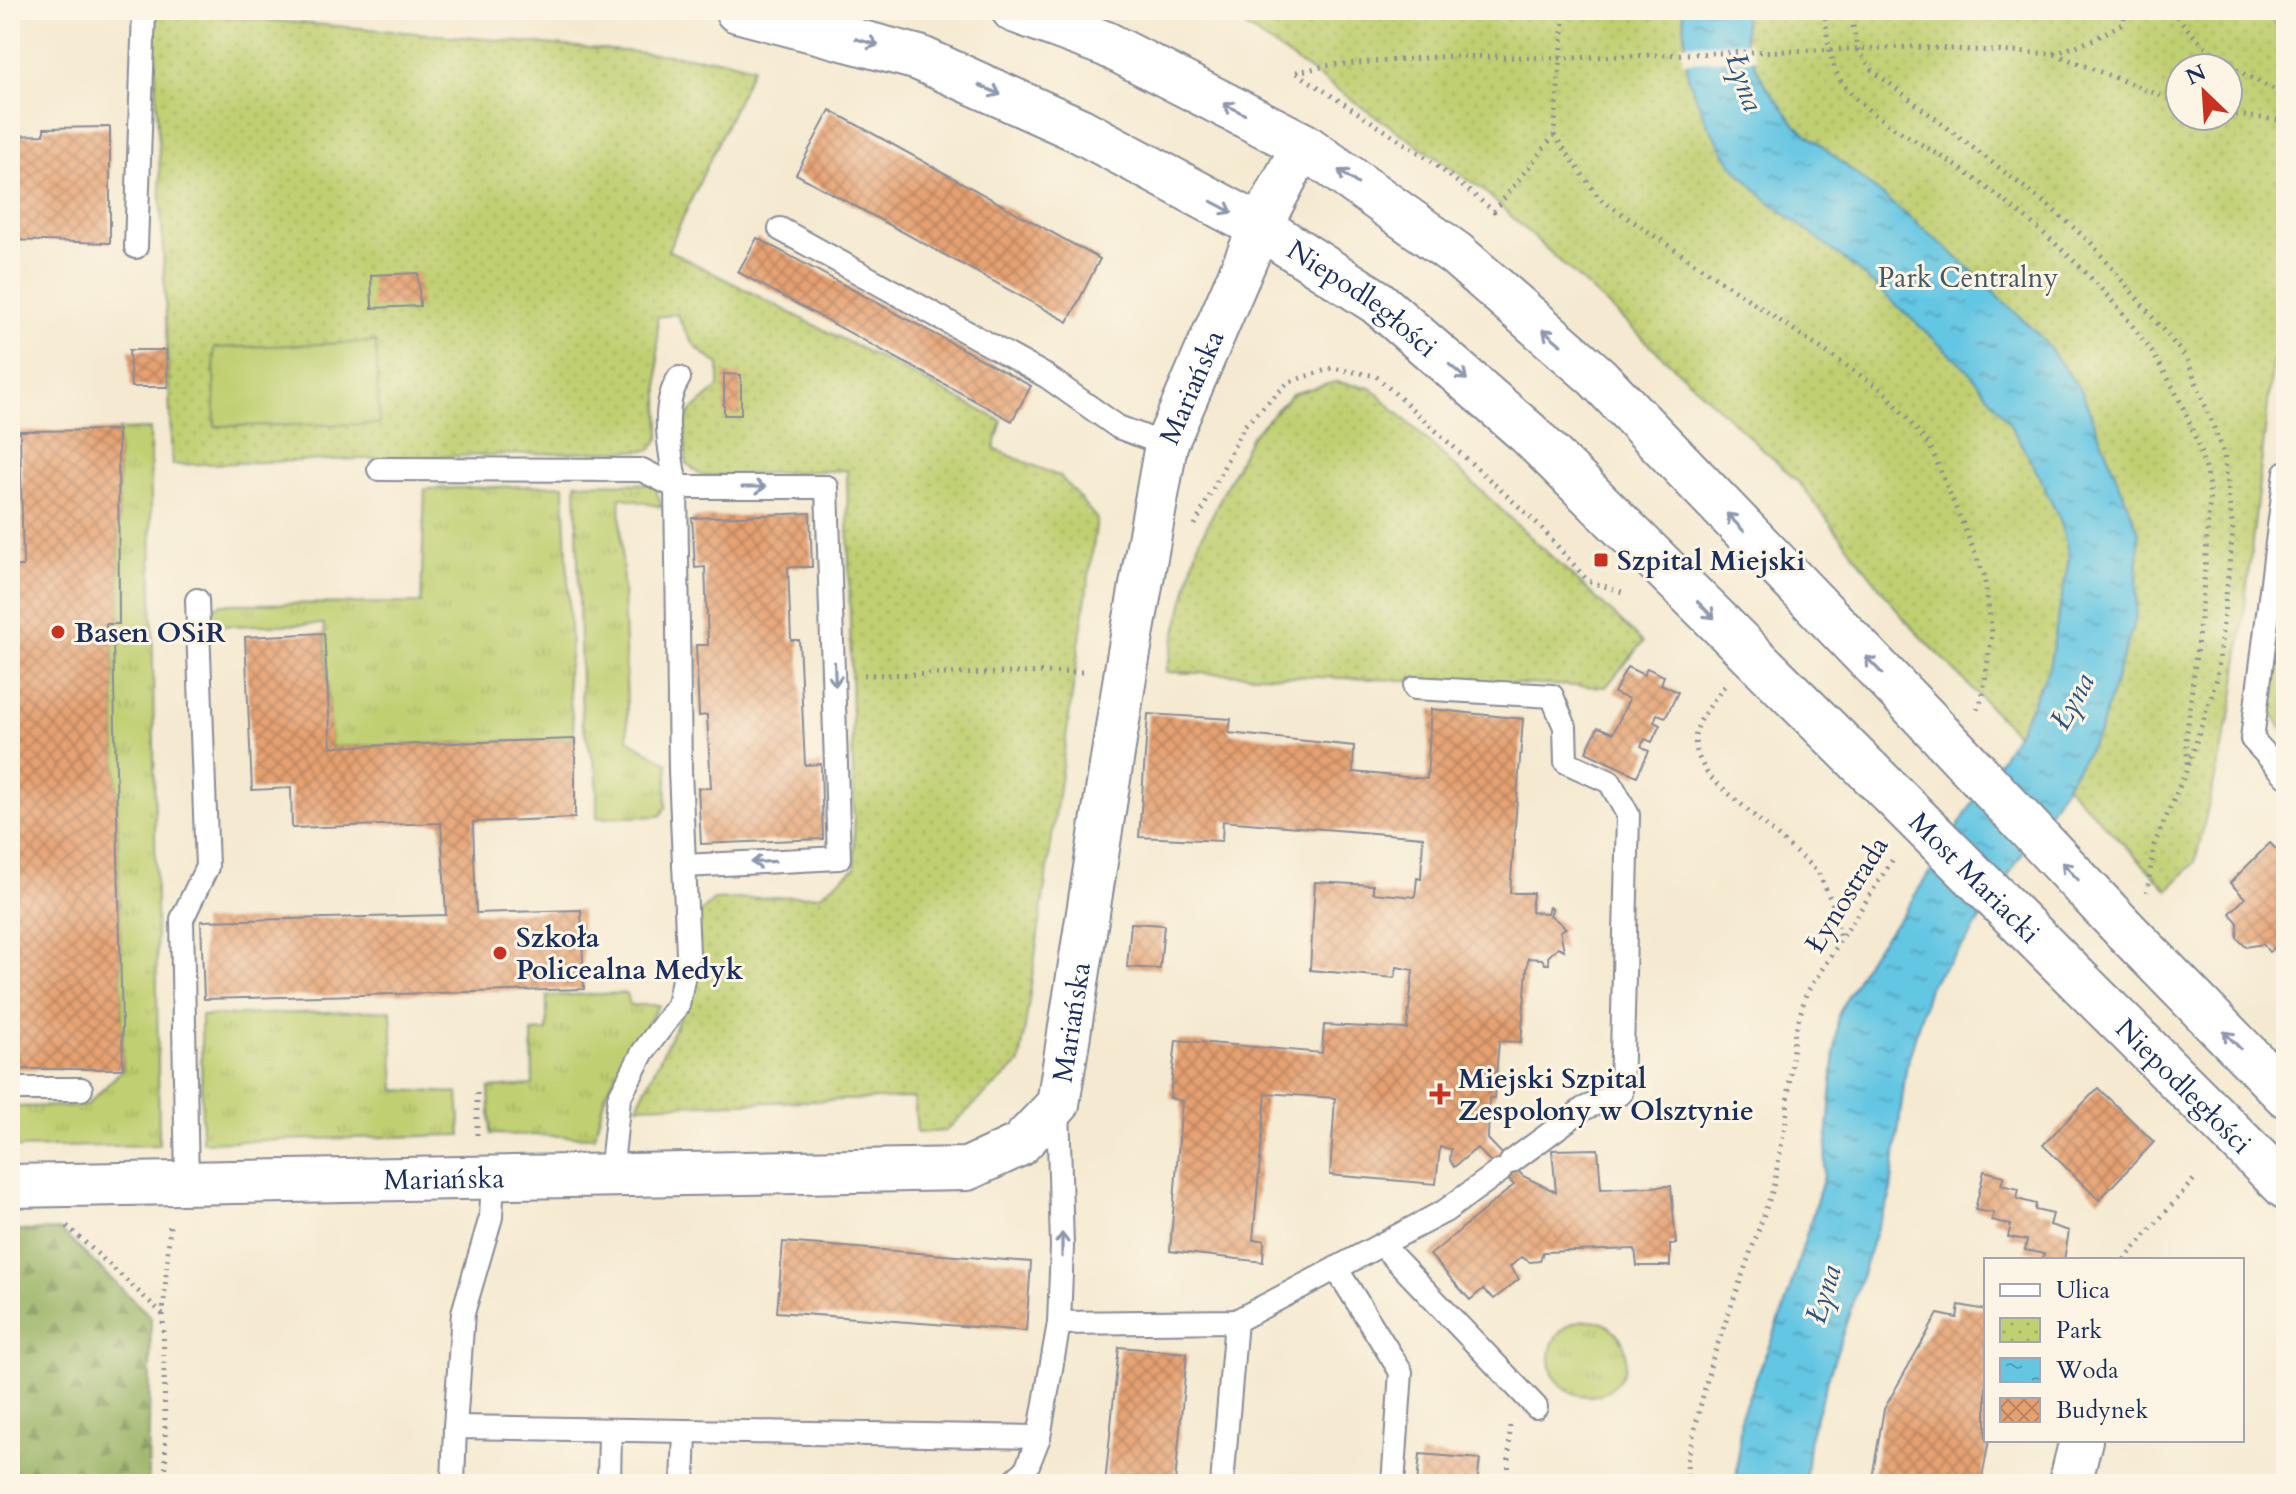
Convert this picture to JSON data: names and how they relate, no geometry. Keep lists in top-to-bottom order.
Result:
{
  "streets": {
    "street": ["Niepodległości", "Mariańska", "Most Mariacki"],
    "path": ["Łynostrada"]
  },
  "crossings": [
    ["Niepodległości", "Mariańska"],
    ["Niepodległości", "Most Mariacki"]
  ],
  "water": ["Łyna"],
  "parks": ["Park Centralny"],
  "places": {
    "transit": ["Szpital Miejski"],
    "other": ["Basen OSiR", "Szkoła Policealna Medyk"],
    "health": ["Miejski Szpital Zespolony w Olsztynie"]
  },
  "legend": [
    "Ulica",
    "Park",
    "Woda",
    "Budynek"
  ],
  "north": "top left"
}
